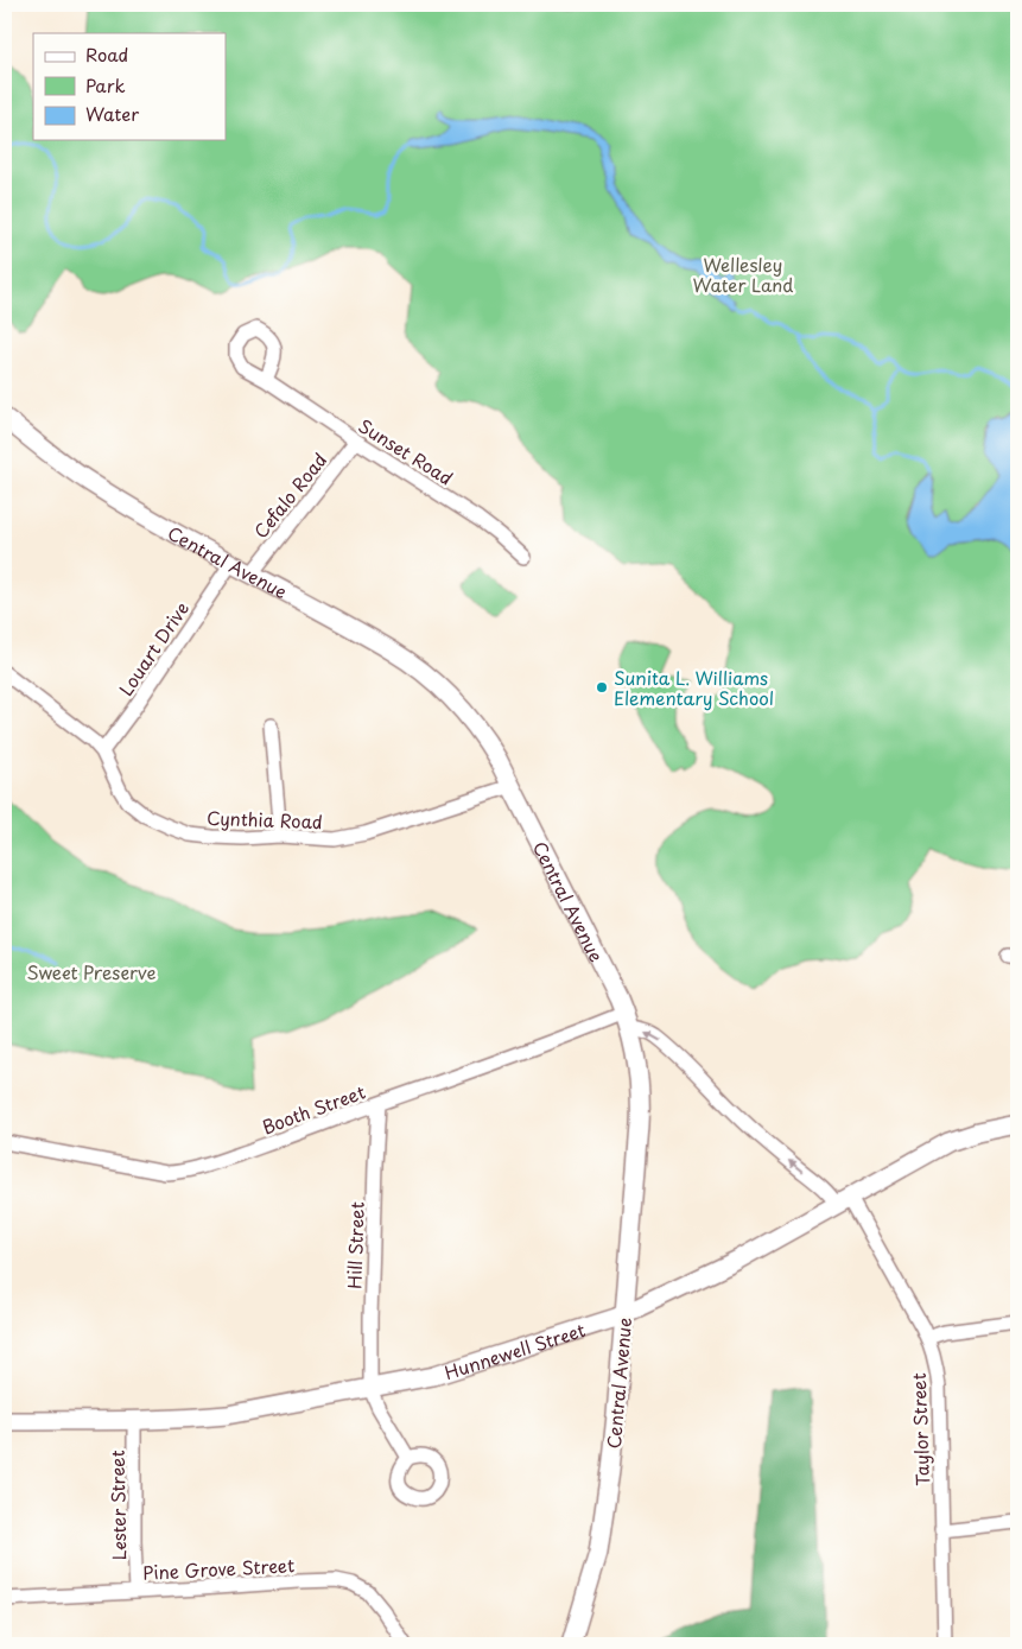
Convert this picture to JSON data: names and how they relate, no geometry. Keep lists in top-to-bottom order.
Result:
{
  "streets": {
    "main road": ["Central Avenue", "Hunnewell Street"],
    "street": [
      "Sunset Road",
      "Cefalo Road",
      "Louart Drive",
      "Cynthia Road",
      "Booth Street",
      "Hill Street",
      "Taylor Street",
      "Lester Street",
      "Pine Grove Street"
    ]
  },
  "crossings": [
    ["Sunset Road", "Cefalo Road"],
    ["Cefalo Road", "Central Avenue"],
    ["Central Avenue", "Louart Drive"],
    ["Central Avenue", "Cynthia Road"],
    ["Central Avenue", "Booth Street"],
    ["Central Avenue", "Hunnewell Street"],
    ["Central Avenue", "Taylor Street"],
    ["Louart Drive", "Cynthia Road"],
    ["Booth Street", "Hill Street"],
    ["Booth Street", "Taylor Street"],
    ["Hill Street", "Hunnewell Street"],
    ["Hunnewell Street", "Taylor Street"],
    ["Hunnewell Street", "Lester Street"],
    ["Lester Street", "Pine Grove Street"]
  ],
  "one_way": ["Taylor Street"],
  "parks": ["Wellesley Water Land", "Sweet Preserve"],
  "places": ["Sunita L. Williams Elementary School"],
  "legend": ["Road", "Park", "Water"]
}
